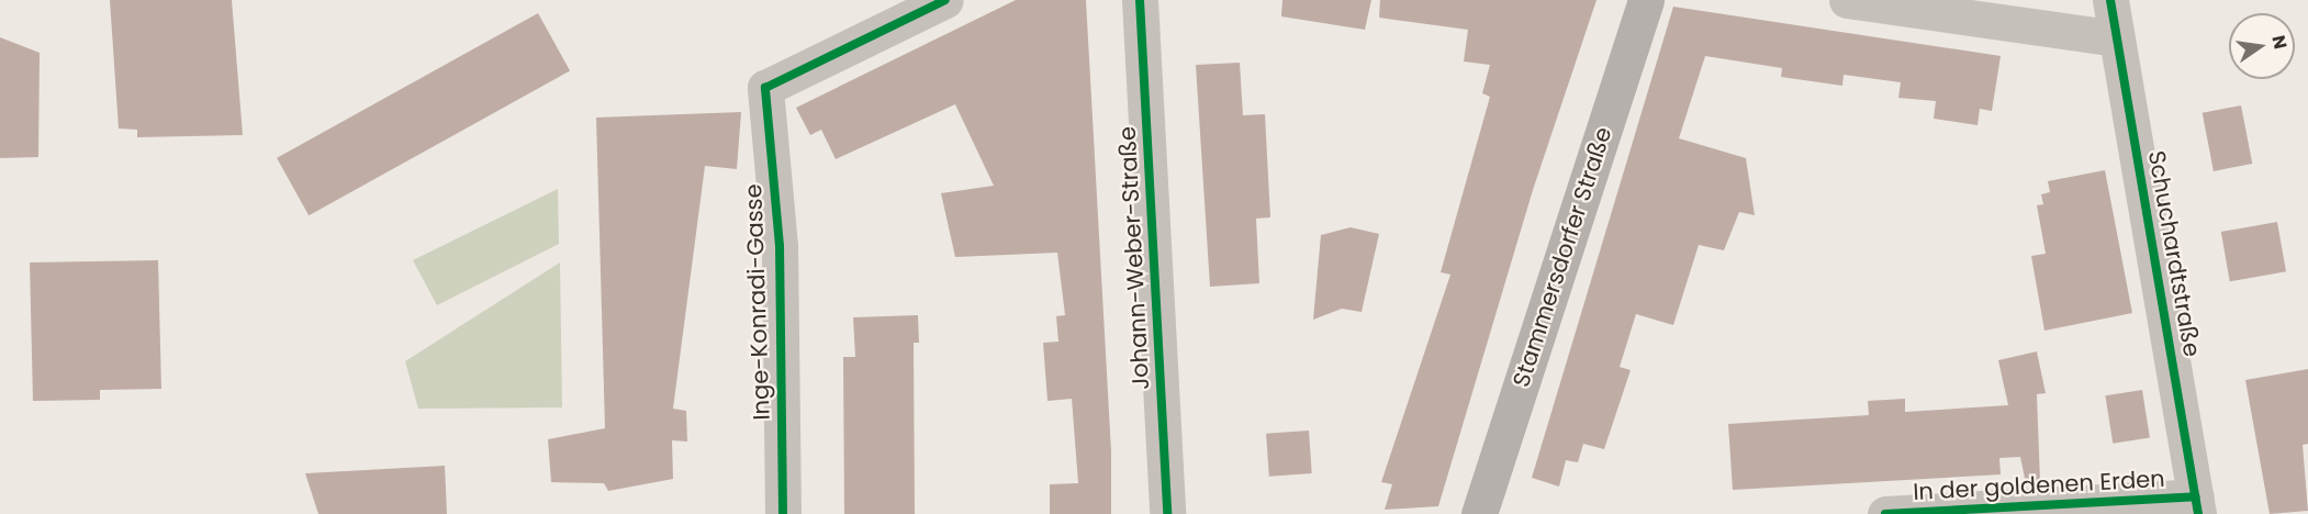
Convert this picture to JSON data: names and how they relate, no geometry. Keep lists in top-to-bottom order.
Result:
{
  "streets": {
    "main road": ["Stammersdorfer Straße"],
    "street": [
      "Schuchardtstraße",
      "Johann-Weber-Straße",
      "Inge-Konradi-Gasse",
      "In der goldenen Erden"
    ]
  },
  "crossings": [
    ["Schuchardtstraße", "In der goldenen Erden"]
  ],
  "north": "right"
}
